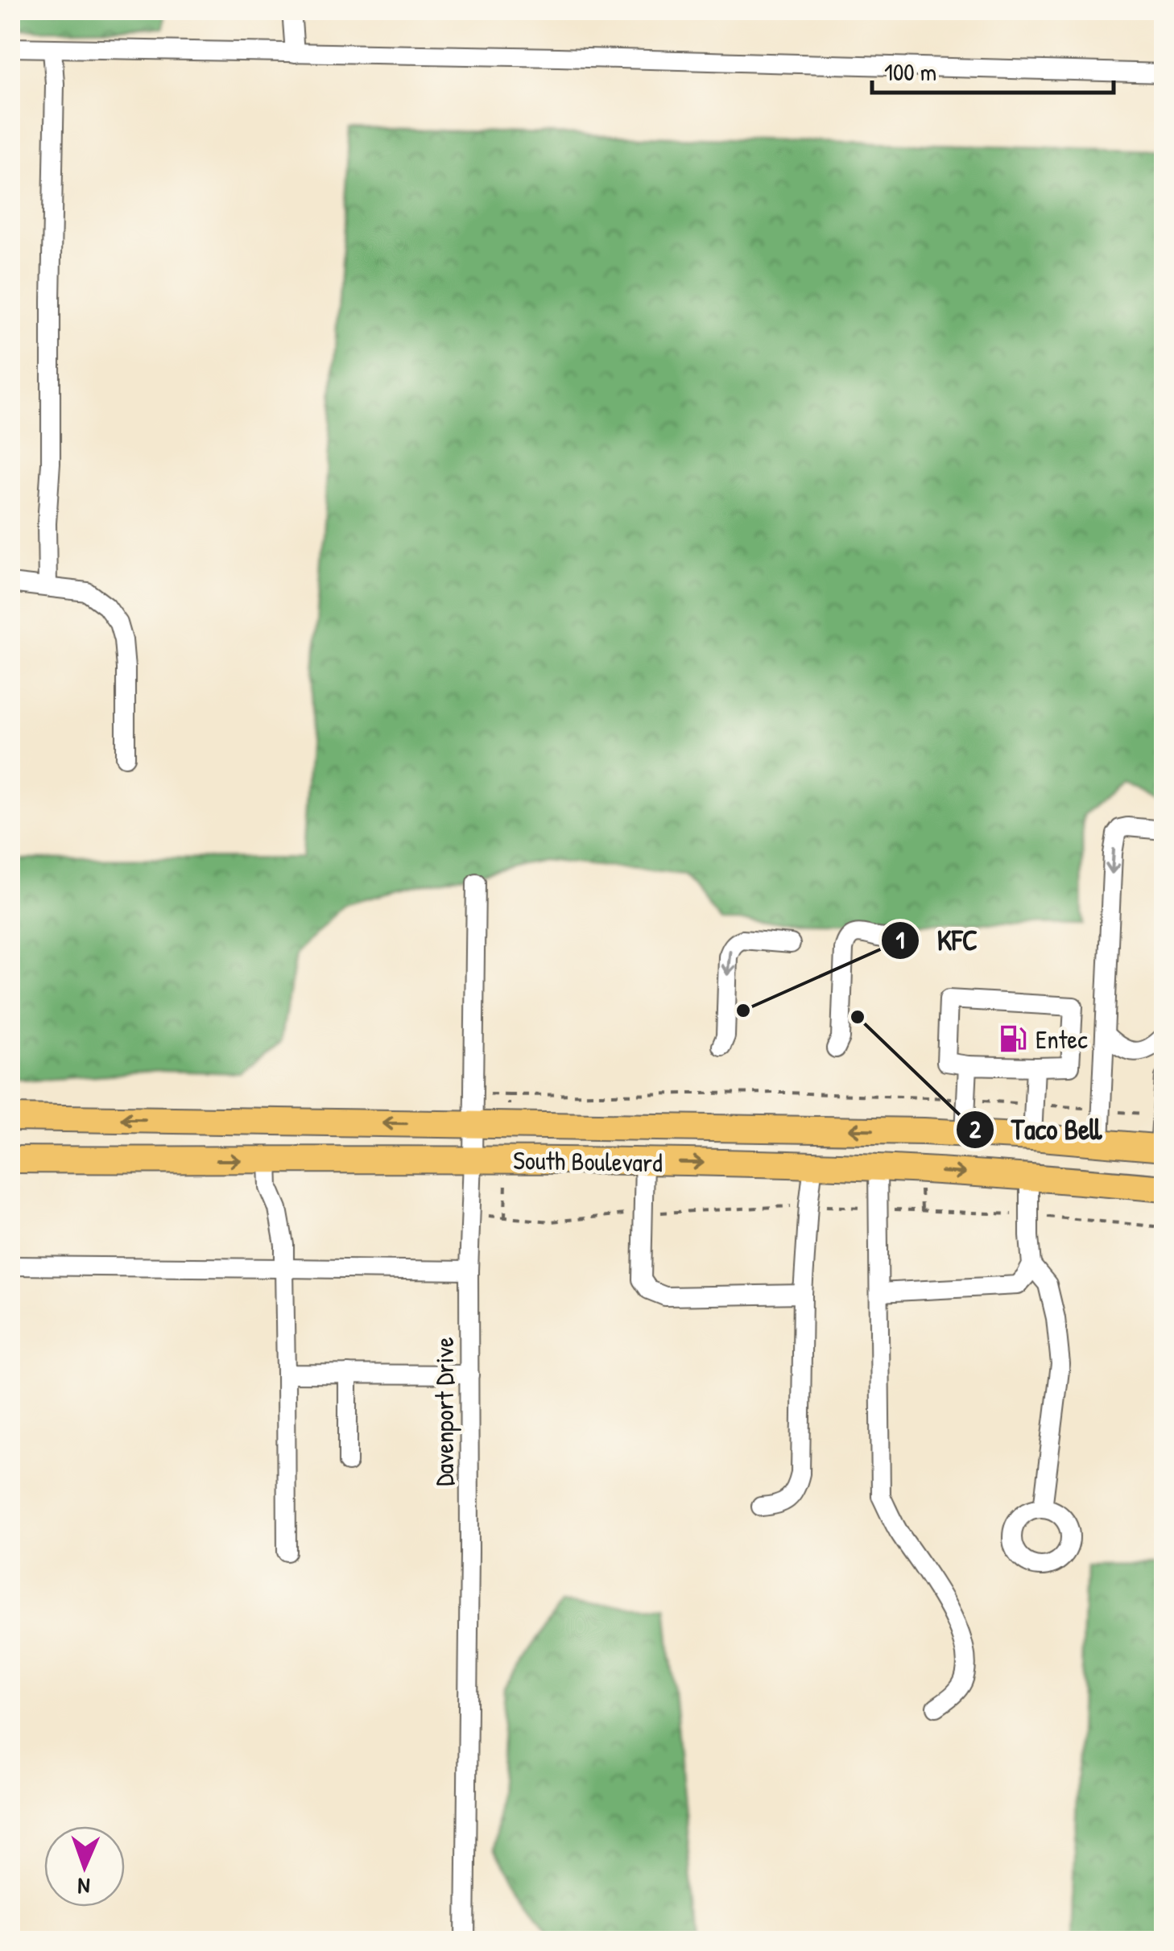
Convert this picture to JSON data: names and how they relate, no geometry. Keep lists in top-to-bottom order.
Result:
{
  "streets": {
    "highway": ["South Boulevard"],
    "street": ["Davenport Drive"]
  },
  "crossings": [
    ["South Boulevard", "Davenport Drive"]
  ],
  "places": {
    "other": ["KFC", "Taco Bell"],
    "fuel station": ["Entec"]
  },
  "scale_bar": "100 m",
  "north": "bottom"
}
